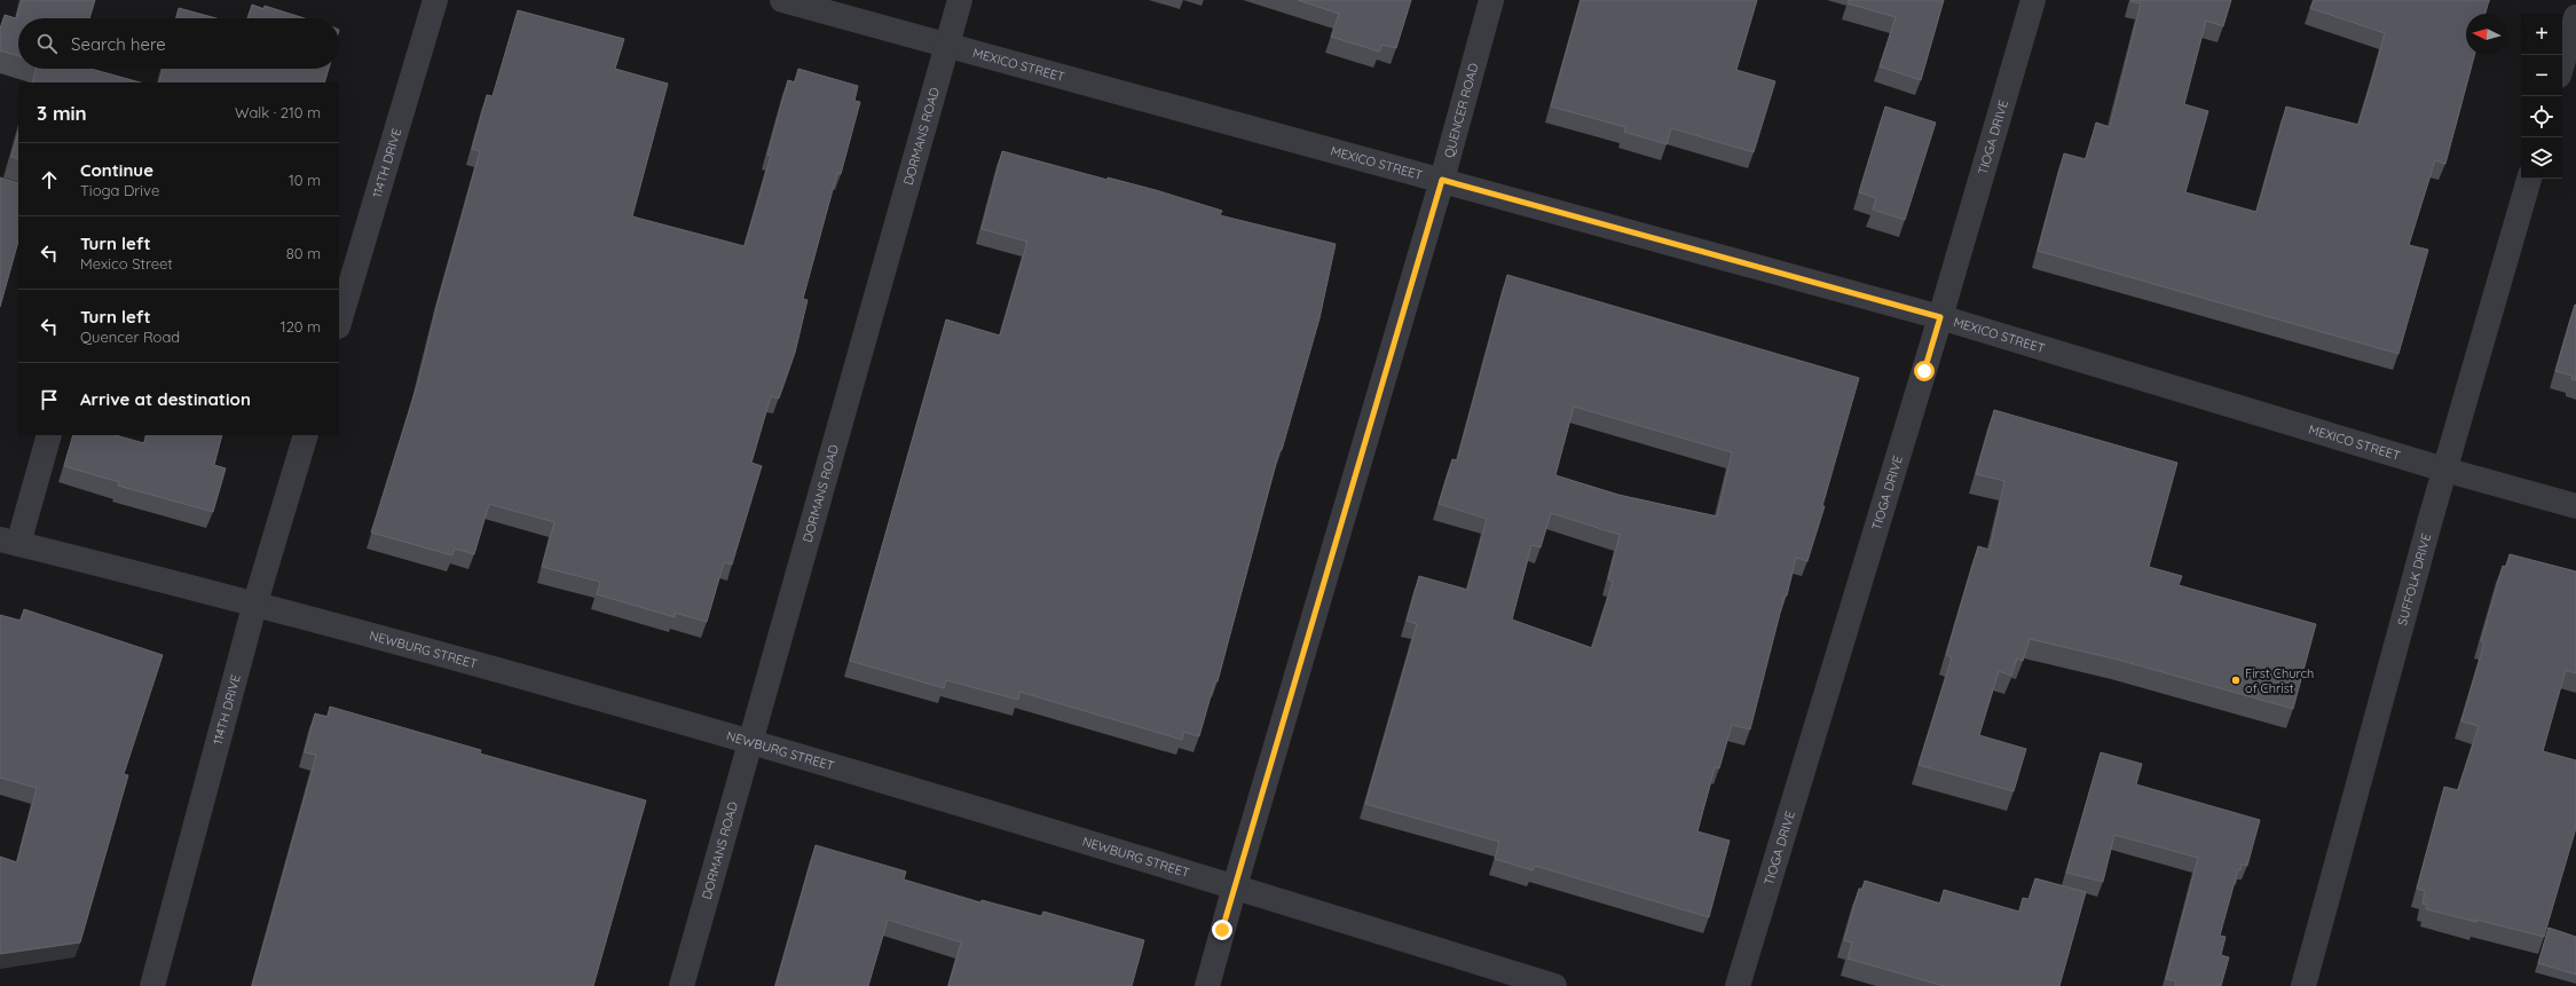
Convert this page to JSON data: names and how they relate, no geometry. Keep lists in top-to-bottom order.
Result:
{
  "streets": {
    "street": [
      "MEXICO STREET",
      "QUENCER ROAD",
      "DORMANS ROAD",
      "TIOGA DRIVE",
      "114TH DRIVE",
      "SUFFOLK DRIVE",
      "NEWBURG STREET"
    ]
  },
  "crossings": [
    ["MEXICO STREET", "QUENCER ROAD"],
    ["MEXICO STREET", "DORMANS ROAD"],
    ["MEXICO STREET", "TIOGA DRIVE"],
    ["MEXICO STREET", "SUFFOLK DRIVE"],
    ["QUENCER ROAD", "NEWBURG STREET"],
    ["DORMANS ROAD", "NEWBURG STREET"],
    ["114TH DRIVE", "NEWBURG STREET"]
  ],
  "places": ["First Church of Christ"],
  "north": "left",
  "page": {
    "map_buttons": ["+", "−"],
    "search": "Search here",
    "heading": ["3 min", "Walk · 210 m"],
    "list": [
      ["Continue", "Tioga Drive", "10 m"],
      ["Turn left", "Mexico Street", "80 m"],
      ["Turn left", "Quencer Road", "120 m"],
      "Arrive at destination"
    ]
  }
}
